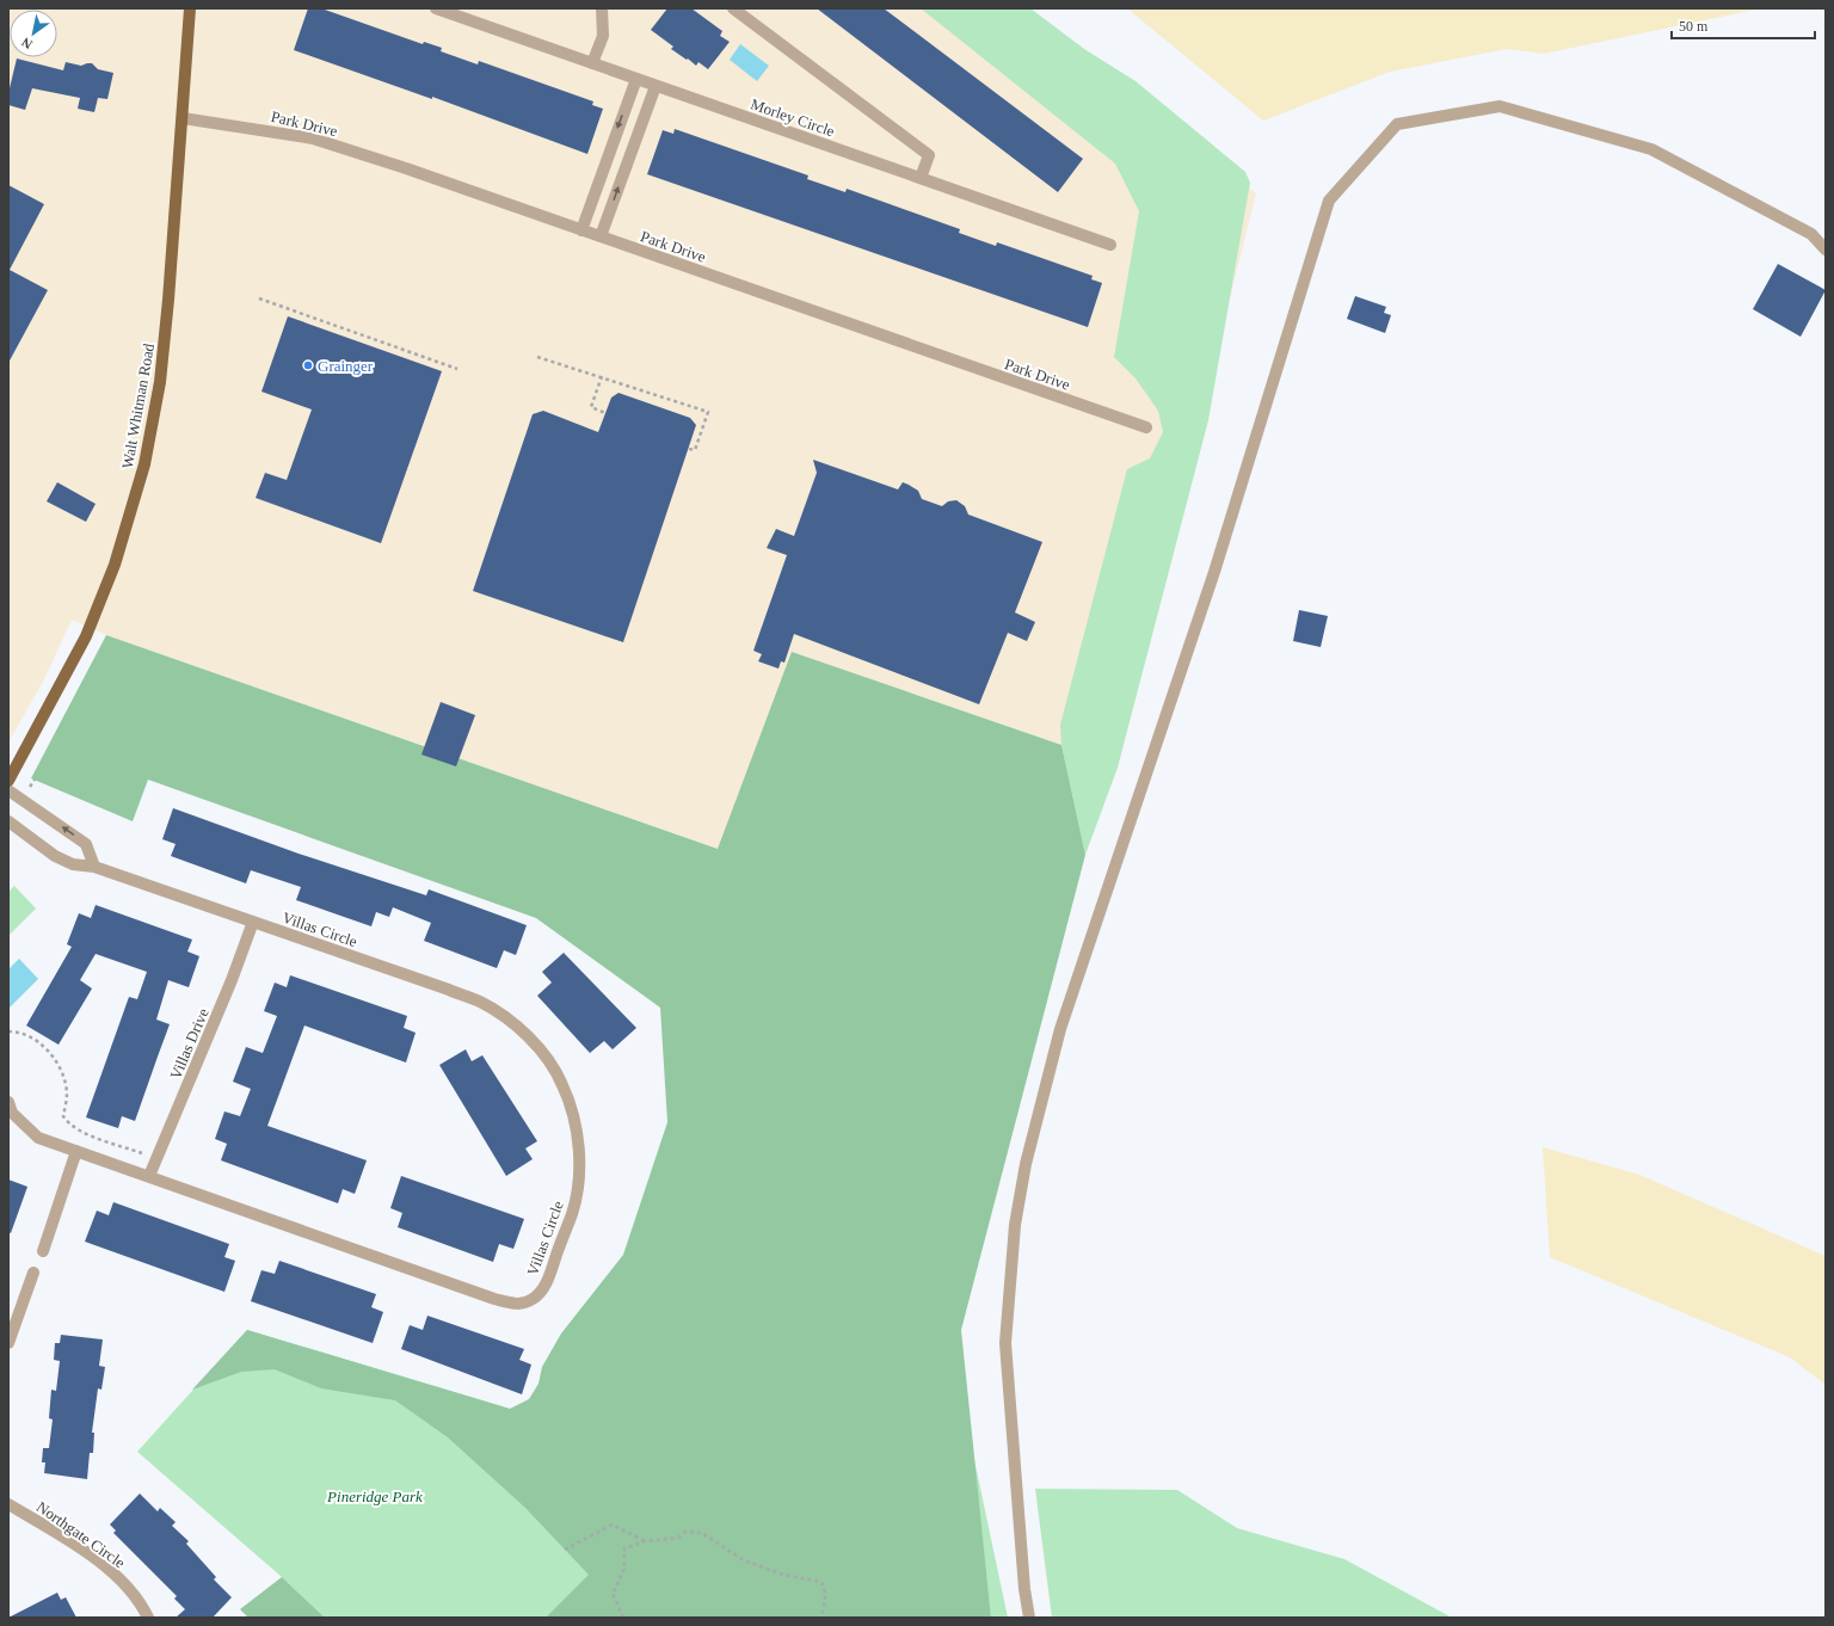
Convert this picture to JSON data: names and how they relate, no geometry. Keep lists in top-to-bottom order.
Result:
{
  "streets": {
    "main road": ["Walt Whitman Road"],
    "street": [
      "Morley Circle",
      "Park Drive",
      "Villas Circle",
      "Villas Drive",
      "Northgate Circle"
    ]
  },
  "crossings": [
    ["Park Drive", "Walt Whitman Road"],
    ["Villas Circle", "Villas Drive"]
  ],
  "parks": ["Pineridge Park"],
  "places": ["Grainger"],
  "scale_bar": "50 m",
  "north": "bottom left"
}
